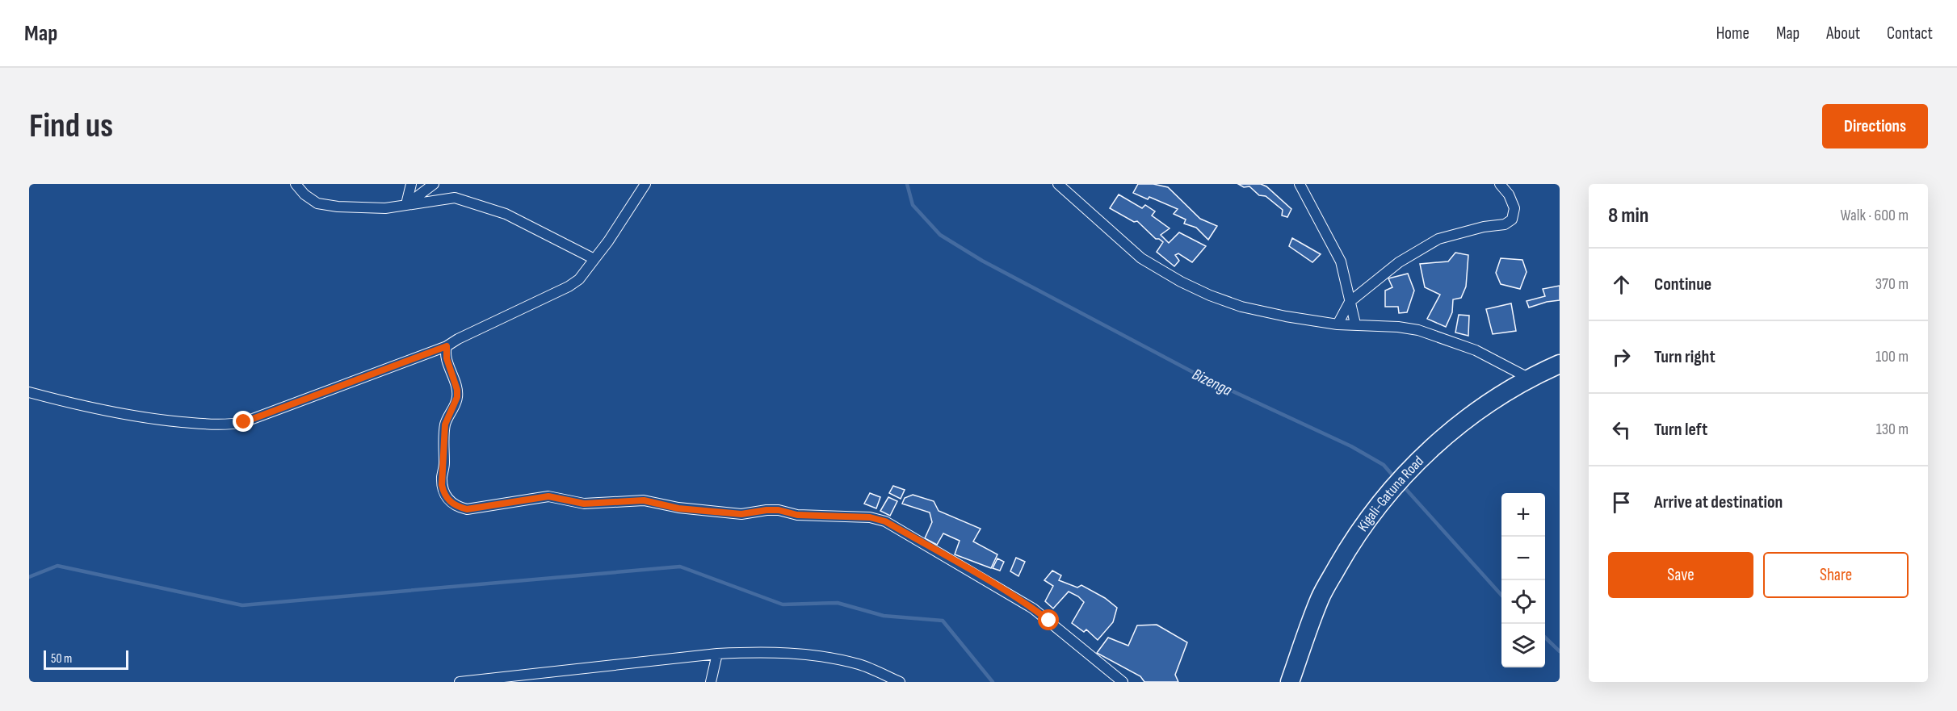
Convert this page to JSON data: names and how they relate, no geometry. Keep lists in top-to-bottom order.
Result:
{
  "streets": {
    "highway": ["Kigali-Gatuna Road"]
  },
  "water": ["Bizenga"],
  "scale_bar": "50 m",
  "page": {
    "header": "Map",
    "nav": [
      "Home",
      "Map",
      "About",
      "Contact"
    ],
    "buttons": [
      "Directions",
      ["Save", "Share"]
    ],
    "title": "Find us",
    "heading": ["8 min", "Walk · 600 m"],
    "list": [
      ["Continue", "370 m"],
      ["Turn right", "100 m"],
      ["Turn left", "130 m"],
      "Arrive at destination"
    ],
    "map_buttons": ["+", "−"],
    "scale": "50 m"
  }
}
